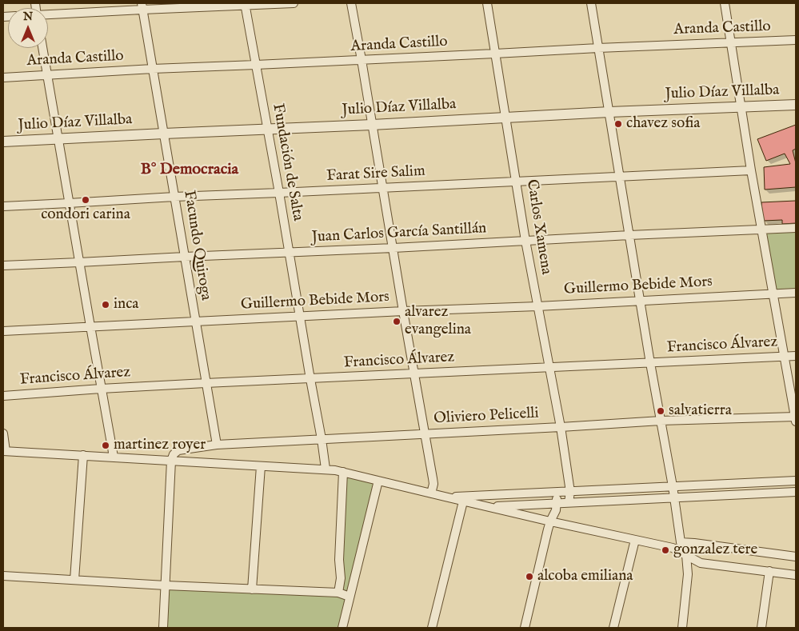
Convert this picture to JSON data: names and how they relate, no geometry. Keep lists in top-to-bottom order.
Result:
{
  "streets": {
    "street": [
      "Aranda Castillo",
      "Julio Díaz Villalba",
      "Fundación de Salta",
      "Farat Sire Salim",
      "Carlos Xamena",
      "Juan Carlos García Santillán",
      "Facundo Quiroga",
      "Guillermo Bebide Mors",
      "Francisco Álvarez",
      "Oliviero Pelicelli"
    ]
  },
  "crossings": [
    ["Aranda Castillo", "Fundación de Salta"],
    ["Aranda Castillo", "Carlos Xamena"],
    ["Aranda Castillo", "Facundo Quiroga"],
    ["Julio Díaz Villalba", "Fundación de Salta"],
    ["Julio Díaz Villalba", "Carlos Xamena"],
    ["Julio Díaz Villalba", "Facundo Quiroga"],
    ["Fundación de Salta", "Farat Sire Salim"],
    ["Fundación de Salta", "Juan Carlos García Santillán"],
    ["Fundación de Salta", "Guillermo Bebide Mors"],
    ["Fundación de Salta", "Francisco Álvarez"],
    ["Fundación de Salta", "Oliviero Pelicelli"],
    ["Farat Sire Salim", "Carlos Xamena"],
    ["Farat Sire Salim", "Facundo Quiroga"],
    ["Carlos Xamena", "Juan Carlos García Santillán"],
    ["Carlos Xamena", "Guillermo Bebide Mors"],
    ["Carlos Xamena", "Francisco Álvarez"],
    ["Carlos Xamena", "Oliviero Pelicelli"],
    ["Juan Carlos García Santillán", "Facundo Quiroga"],
    ["Facundo Quiroga", "Guillermo Bebide Mors"],
    ["Facundo Quiroga", "Francisco Álvarez"],
    ["Facundo Quiroga", "Oliviero Pelicelli"]
  ],
  "districts": ["B° Democracia"],
  "places": [
    "chavez sofia",
    "condori carina",
    "inca",
    "alvarez evangelina",
    "salvatierra",
    "martinez royer",
    "gonzalez tere",
    "alcoba emiliana"
  ],
  "north": "top"
}
